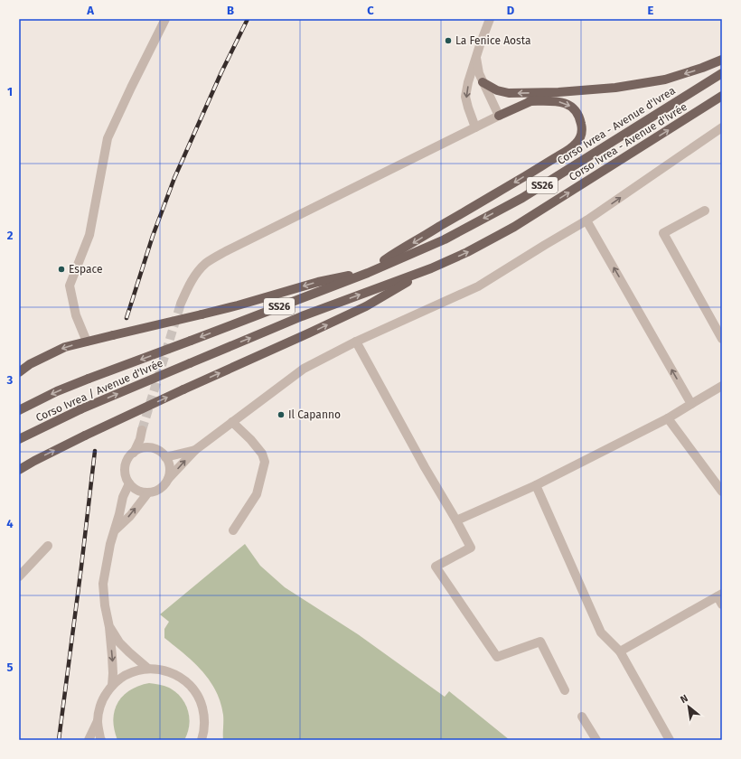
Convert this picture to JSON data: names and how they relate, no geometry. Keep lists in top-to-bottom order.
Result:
{
  "streets": {
    "main road": [
      "Corso Ivrea - Avenue d'Ivrea",
      "Corso Ivrea - Avenue d'Ivrée",
      "SS26",
      "Corso Ivrea / Avenue d'Ivrée"
    ]
  },
  "crossings": [
    ["Corso Ivrea - Avenue d'Ivrea", "Corso Ivrea / Avenue d'Ivrée"],
    ["Corso Ivrea - Avenue d'Ivrée", "Corso Ivrea / Avenue d'Ivrée"]
  ],
  "places": ["La Fenice Aosta", "Espace", "Il Capanno"],
  "north": "top left",
  "grid": {
    "columns": [
      "A",
      "B",
      "C",
      "D",
      "E"
    ],
    "rows": [
      "1",
      "2",
      "3",
      "4",
      "5"
    ]
  }
}
